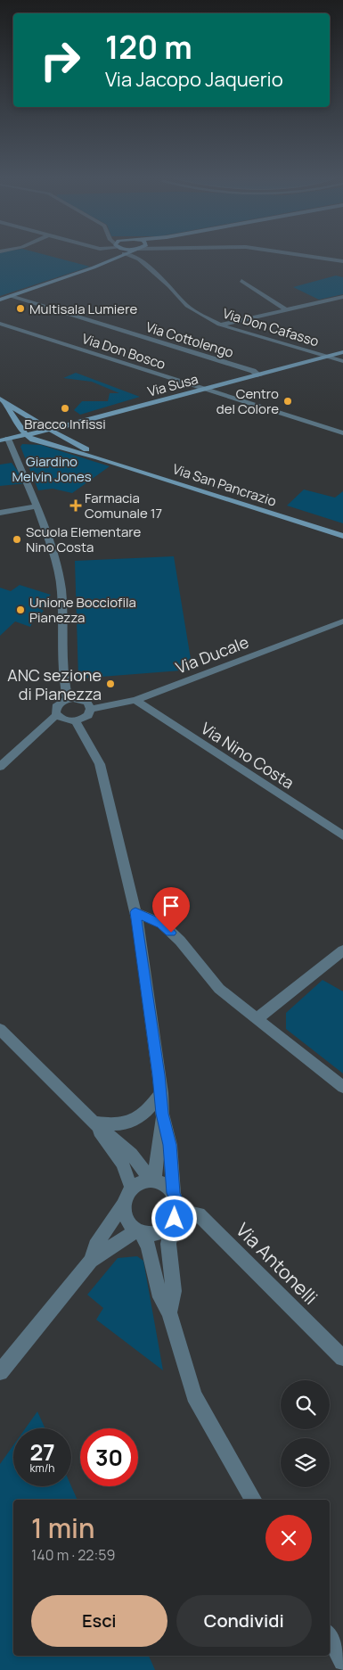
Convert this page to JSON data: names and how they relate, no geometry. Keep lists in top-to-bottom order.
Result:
{
  "streets": {
    "street": [
      "Via Don Cafasso",
      "Via Cottolengo",
      "Via Don Bosco",
      "Via Susa",
      "Via San Pancrazio",
      "Via Ducale",
      "Via Nino Costa",
      "Via Antonelli"
    ]
  },
  "crossings": [
    ["Via Don Cafasso", "Via Susa"],
    ["Via Cottolengo", "Via Susa"],
    ["Via Don Bosco", "Via Susa"],
    ["Via Ducale", "Via Nino Costa"]
  ],
  "parks": ["Giardino Melvin Jones"],
  "places": {
    "other": [
      "Multisala Lumiere",
      "Centro del Colore",
      "Bracco Infissi",
      "Scuola Elementare Nino Costa",
      "Unione Bocciofila Pianezza",
      "ANC sezione di Pianezza"
    ],
    "health": ["Farmacia Comunale 17"]
  },
  "page": {
    "turn": ["120 m", "Via Jacopo Jaquerio"],
    "speed": "27 km/h",
    "limit": "30",
    "heading": ["1 min", "140 m · 22:59"],
    "buttons": ["Esci", "Condividi"]
  }
}
